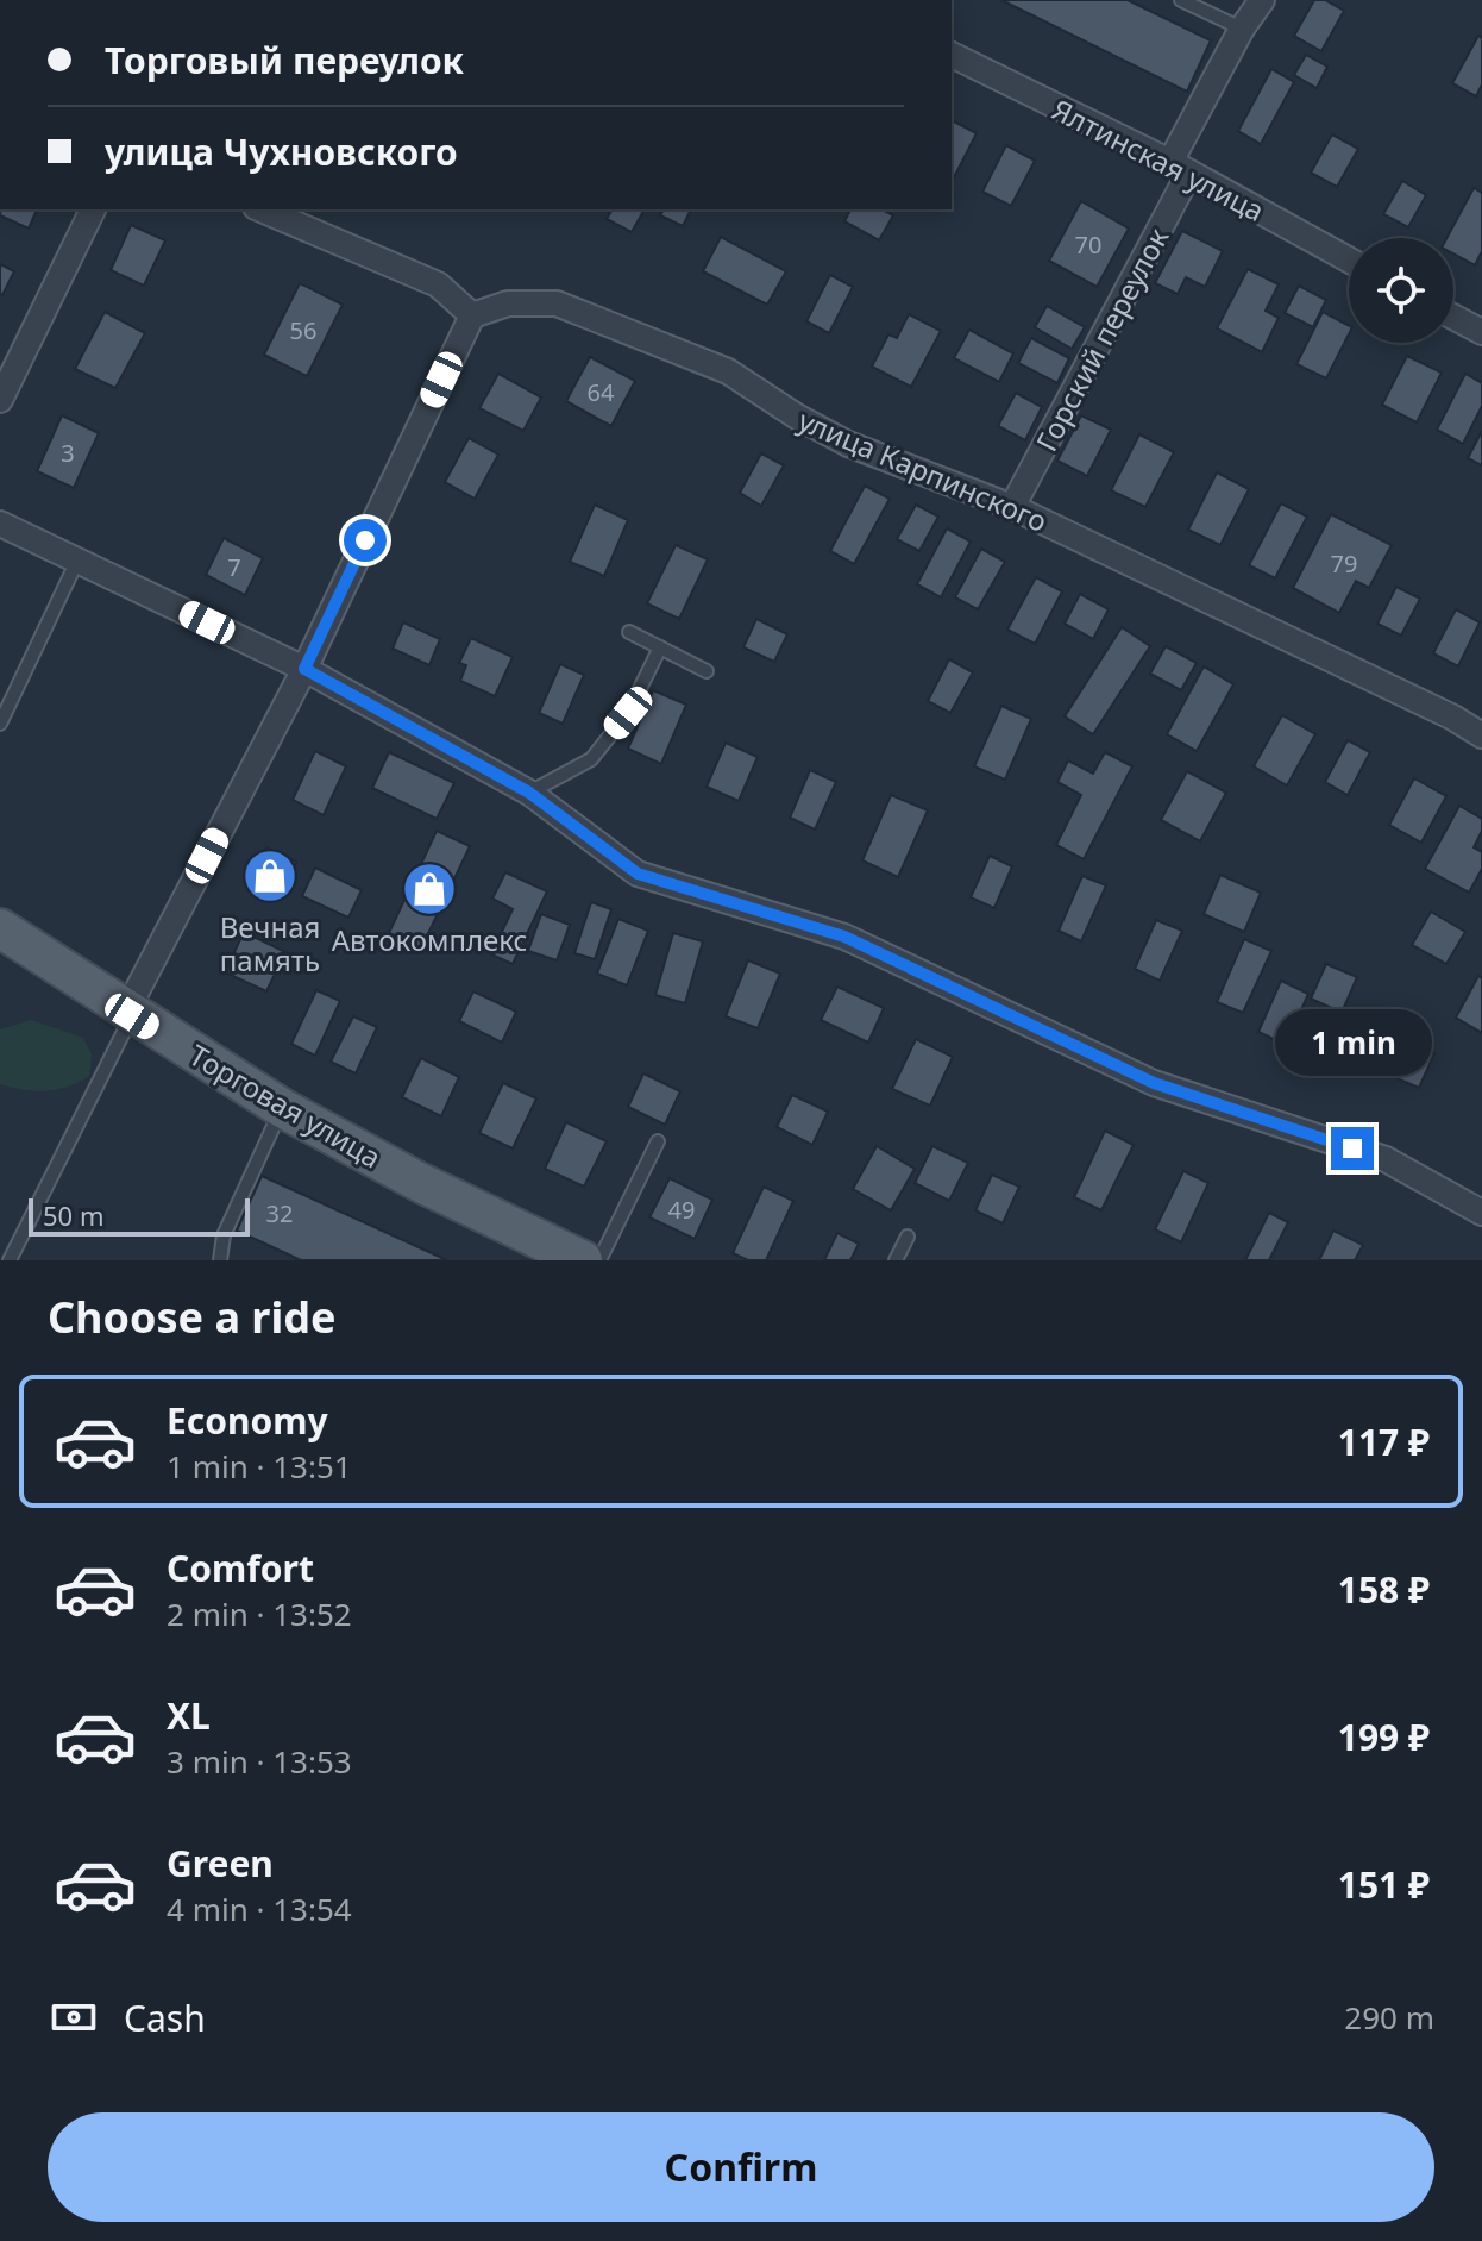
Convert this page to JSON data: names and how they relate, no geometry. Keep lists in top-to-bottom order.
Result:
{
  "streets": {
    "main road": ["Торговая улица"],
    "street": ["Ялтинская улица", "Горский переулок", "улица Карпинского"]
  },
  "crossings": [
    ["Ялтинская улица", "Горский переулок"],
    ["Горский переулок", "улица Карпинского"]
  ],
  "places": {
    "shop": ["Вечная память", "Автокомплекс"]
  },
  "house_numbers": [
    "70",
    "56",
    "64",
    "3",
    "79",
    "7",
    "49",
    "32"
  ],
  "scale_bar": "50 m",
  "page": {
    "banner": ["Торговый переулок", "улица Чухновского"],
    "bubble": "1 min",
    "scale": "50 m",
    "heading": "Choose a ride",
    "list": [
      {
        "name": "Economy",
        "note": "1 min · 13:51",
        "value": "117 ₽"
      },
      {
        "name": "Comfort",
        "note": "2 min · 13:52",
        "value": "158 ₽"
      },
      {
        "name": "XL",
        "note": "3 min · 13:53",
        "value": "199 ₽"
      },
      {
        "name": "Green",
        "note": "4 min · 13:54",
        "value": "151 ₽"
      }
    ],
    "pay": ["Cash", "290 m"],
    "buttons": "Confirm"
  }
}
